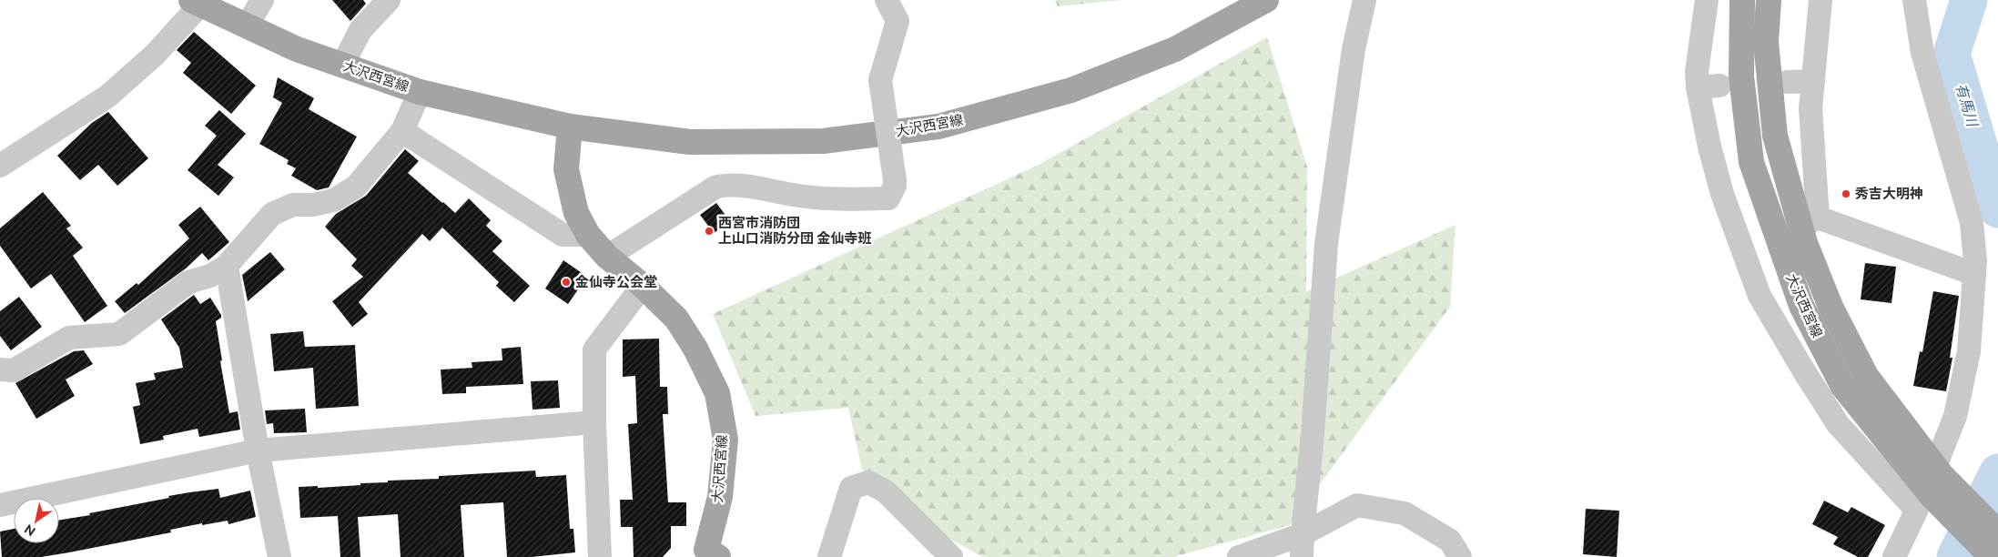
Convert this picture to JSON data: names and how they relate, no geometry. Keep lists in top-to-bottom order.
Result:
{
  "streets": {
    "main road": ["大沢西宮線"]
  },
  "water": ["有馬川"],
  "places": ["秀吉大明神", "西宮市消防団 上山口消防分団 金仙寺班", "金仙寺公会堂"],
  "north": "bottom left"
}
